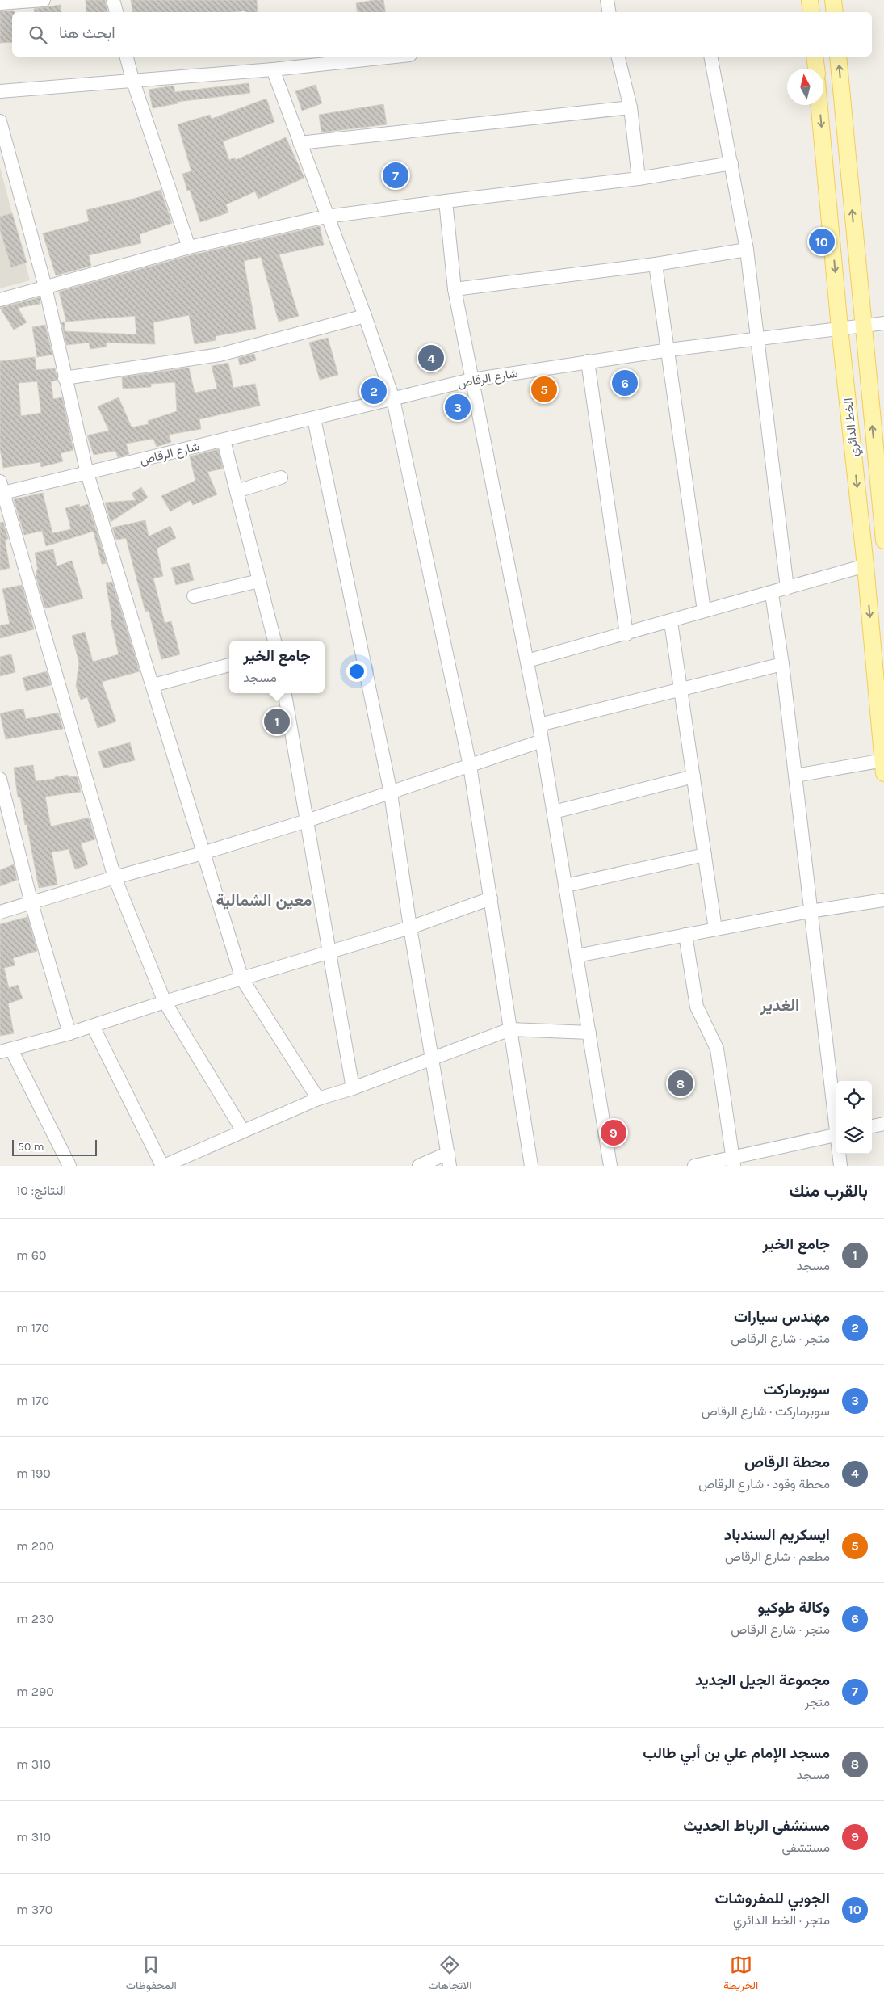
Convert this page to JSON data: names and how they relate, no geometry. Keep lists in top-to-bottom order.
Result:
{
  "streets": {
    "main road": ["الخط الدائري"],
    "street": ["شارع الرقاص"]
  },
  "crossings": [
    ["شارع الرقاص", "الخط الدائري"]
  ],
  "districts": ["معين الشمالية", "الغدير"],
  "scale_bar": "50 m",
  "north": "top",
  "page": {
    "search": "ابحث هنا",
    "pins": [
      "7",
      "10",
      "4",
      "6",
      "5",
      "2",
      "3",
      "1",
      "8",
      "9"
    ],
    "popup": ["جامع الخير", "مسجد"],
    "scale": "50 m",
    "heading": ["بالقرب منك", "النتائج: 10"],
    "list": [
      {
        "mark": "1",
        "name": "جامع الخير",
        "note": "مسجد",
        "value": "60 m"
      },
      {
        "mark": "2",
        "name": "مهندس سيارات",
        "note": "متجر · شارع الرقاص",
        "value": "170 m"
      },
      {
        "mark": "3",
        "name": "سوبرماركت",
        "note": "سوبرماركت · شارع الرقاص",
        "value": "170 m"
      },
      {
        "mark": "4",
        "name": "محطة الرقاص",
        "note": "محطة وقود · شارع الرقاص",
        "value": "190 m"
      },
      {
        "mark": "5",
        "name": "ايسكريم السندباد",
        "note": "مطعم · شارع الرقاص",
        "value": "200 m"
      },
      {
        "mark": "6",
        "name": "وكالة طوكيو",
        "note": "متجر · شارع الرقاص",
        "value": "230 m"
      },
      {
        "mark": "7",
        "name": "مجموعة الجيل الجديد",
        "note": "متجر",
        "value": "290 m"
      },
      {
        "mark": "8",
        "name": "مسجد الإمام علي بن أبي طالب",
        "note": "مسجد",
        "value": "310 m"
      },
      {
        "mark": "9",
        "name": "مستشفى الرباط الحديث",
        "note": "مستشفى",
        "value": "310 m"
      },
      {
        "mark": "10",
        "name": "الجوبي للمفروشات",
        "note": "متجر · الخط الدائري",
        "value": "370 m"
      }
    ],
    "nav": ["الخريطة", "الاتجاهات", "المحفوظات"]
  }
}
